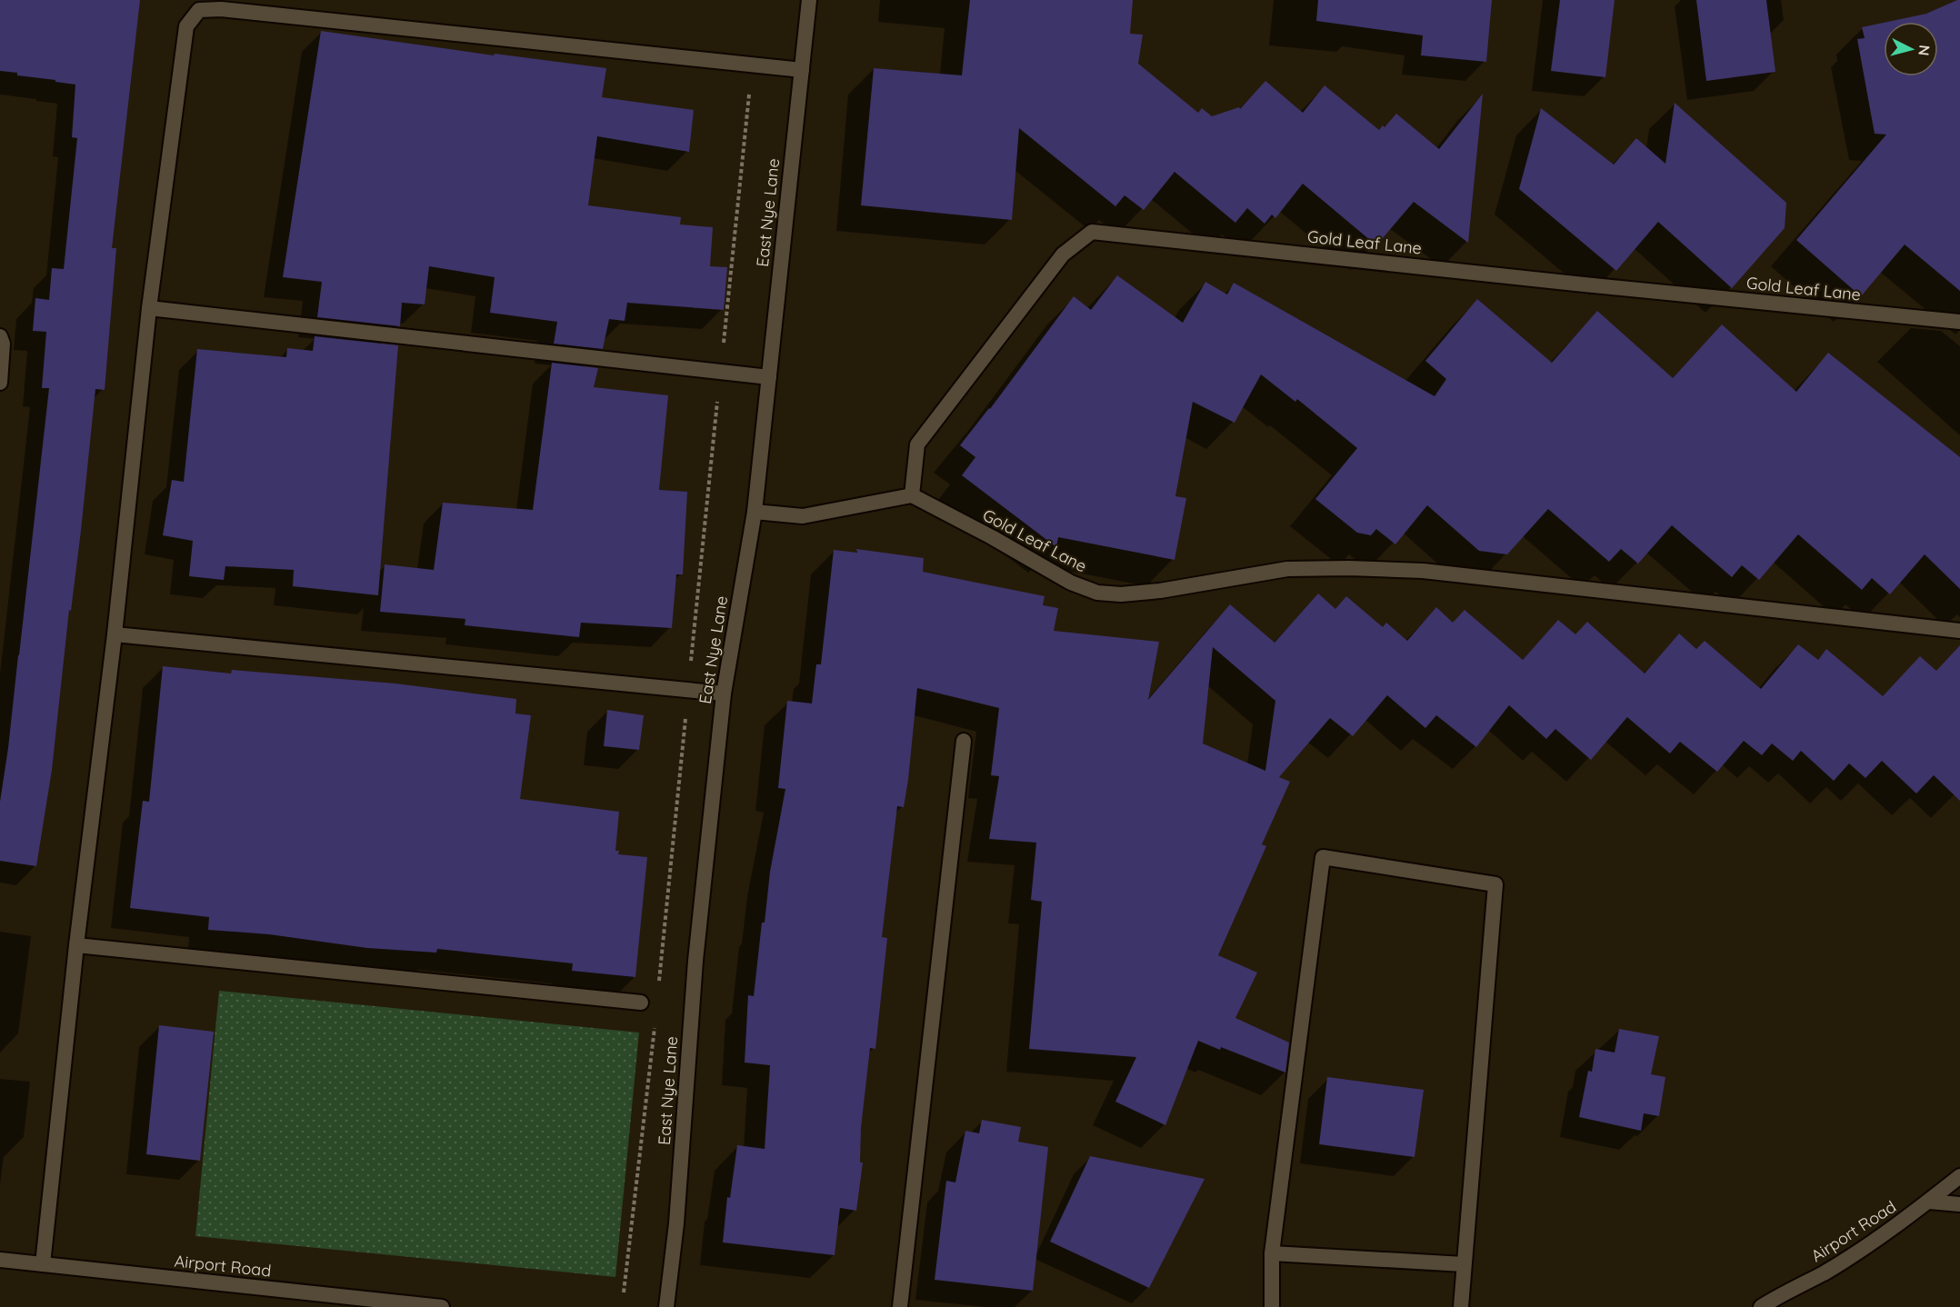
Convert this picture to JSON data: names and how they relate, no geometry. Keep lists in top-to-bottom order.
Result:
{
  "streets": {
    "street": ["East Nye Lane", "Gold Leaf Lane", "Airport Road"]
  },
  "north": "right"
}
